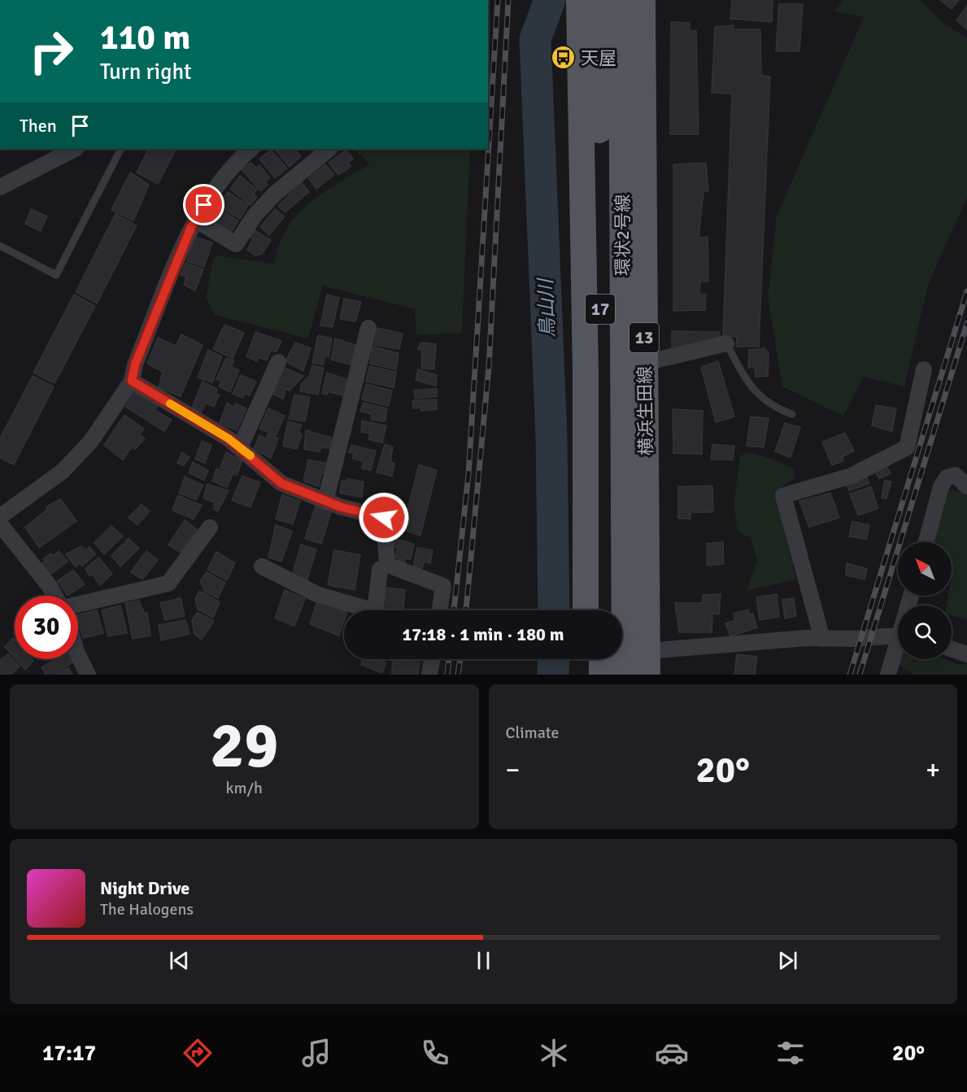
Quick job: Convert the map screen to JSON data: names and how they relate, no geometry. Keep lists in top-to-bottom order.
{
  "streets": {
    "main road": [
      "環状2号線",
      "17",
      "13",
      "横浜生田線"
    ]
  },
  "water": ["鳥山川"],
  "places": {
    "bus stop": ["天屋"]
  },
  "north": "top left",
  "page": {
    "turn": ["110 m", "Turn right"],
    "then": "Then",
    "limit": "30",
    "trip": "17:18 · 1 min · 180 m",
    "tile": [
      ["29", "km/h"],
      "Climate"
    ],
    "heat": ["−", "20°", "+"],
    "song": ["Night Drive", "The Halogens"],
    "tabs": ["17:17", "20°"]
  }
}
